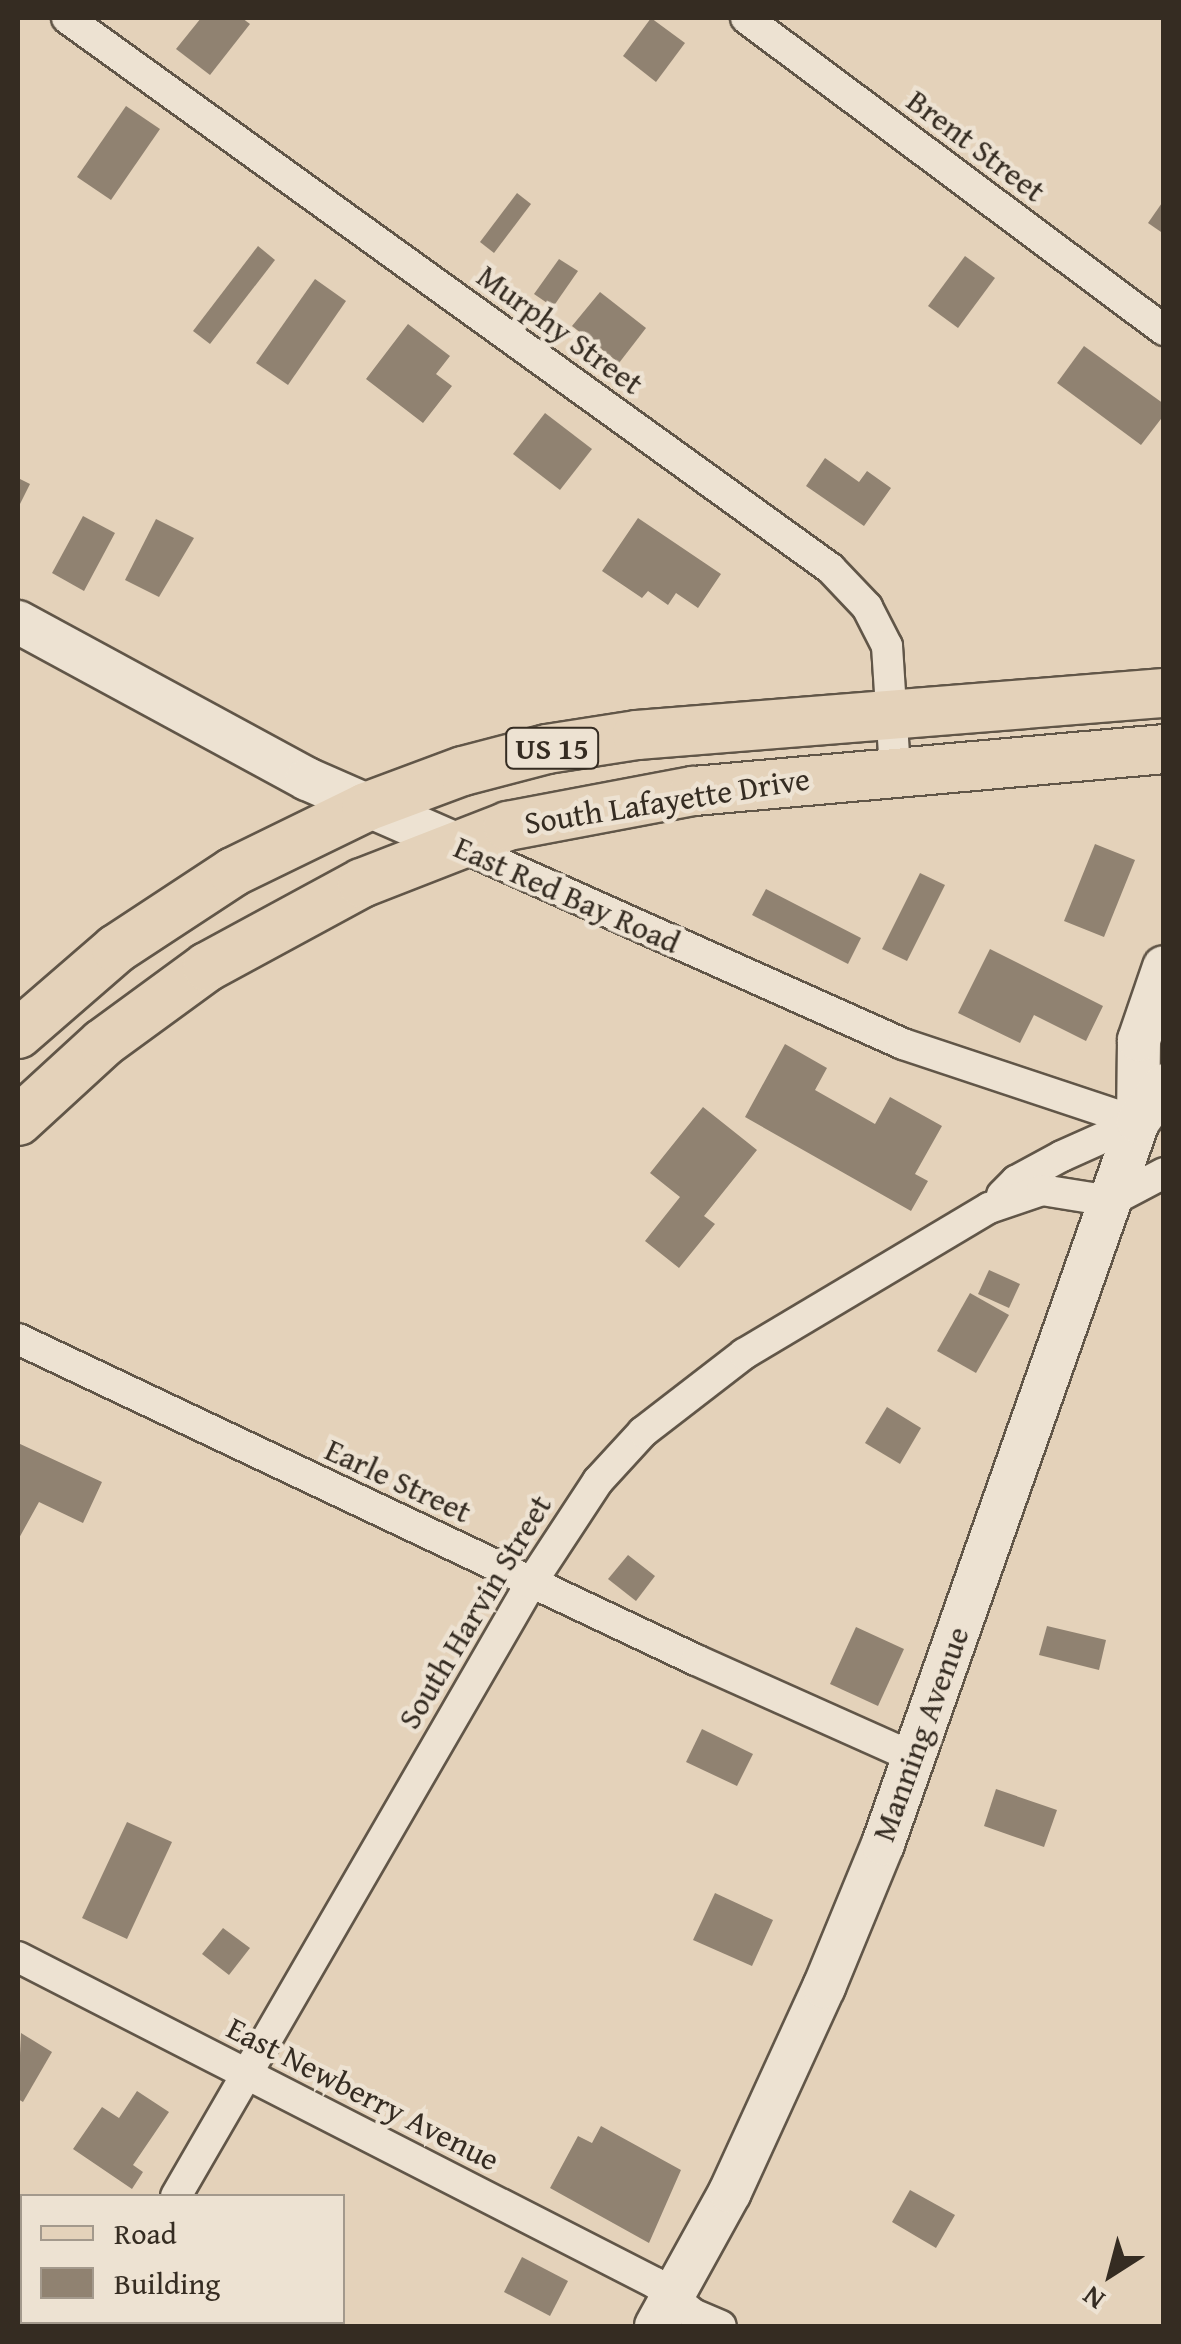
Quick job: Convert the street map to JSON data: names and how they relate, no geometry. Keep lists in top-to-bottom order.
{
  "streets": {
    "main road": [
      "US 15",
      "South Lafayette Drive",
      "East Red Bay Road",
      "Manning Avenue"
    ],
    "street": [
      "Brent Street",
      "Murphy Street",
      "Earle Street",
      "South Harvin Street",
      "East Newberry Avenue"
    ]
  },
  "crossings": [
    ["Murphy Street", "South Lafayette Drive"],
    ["South Lafayette Drive", "East Red Bay Road"],
    ["East Red Bay Road", "South Harvin Street"],
    ["East Red Bay Road", "Manning Avenue"],
    ["Earle Street", "South Harvin Street"],
    ["Earle Street", "Manning Avenue"],
    ["South Harvin Street", "Manning Avenue"],
    ["South Harvin Street", "East Newberry Avenue"],
    ["Manning Avenue", "East Newberry Avenue"]
  ],
  "legend": ["Road", "Building"],
  "north": "bottom left"
}
